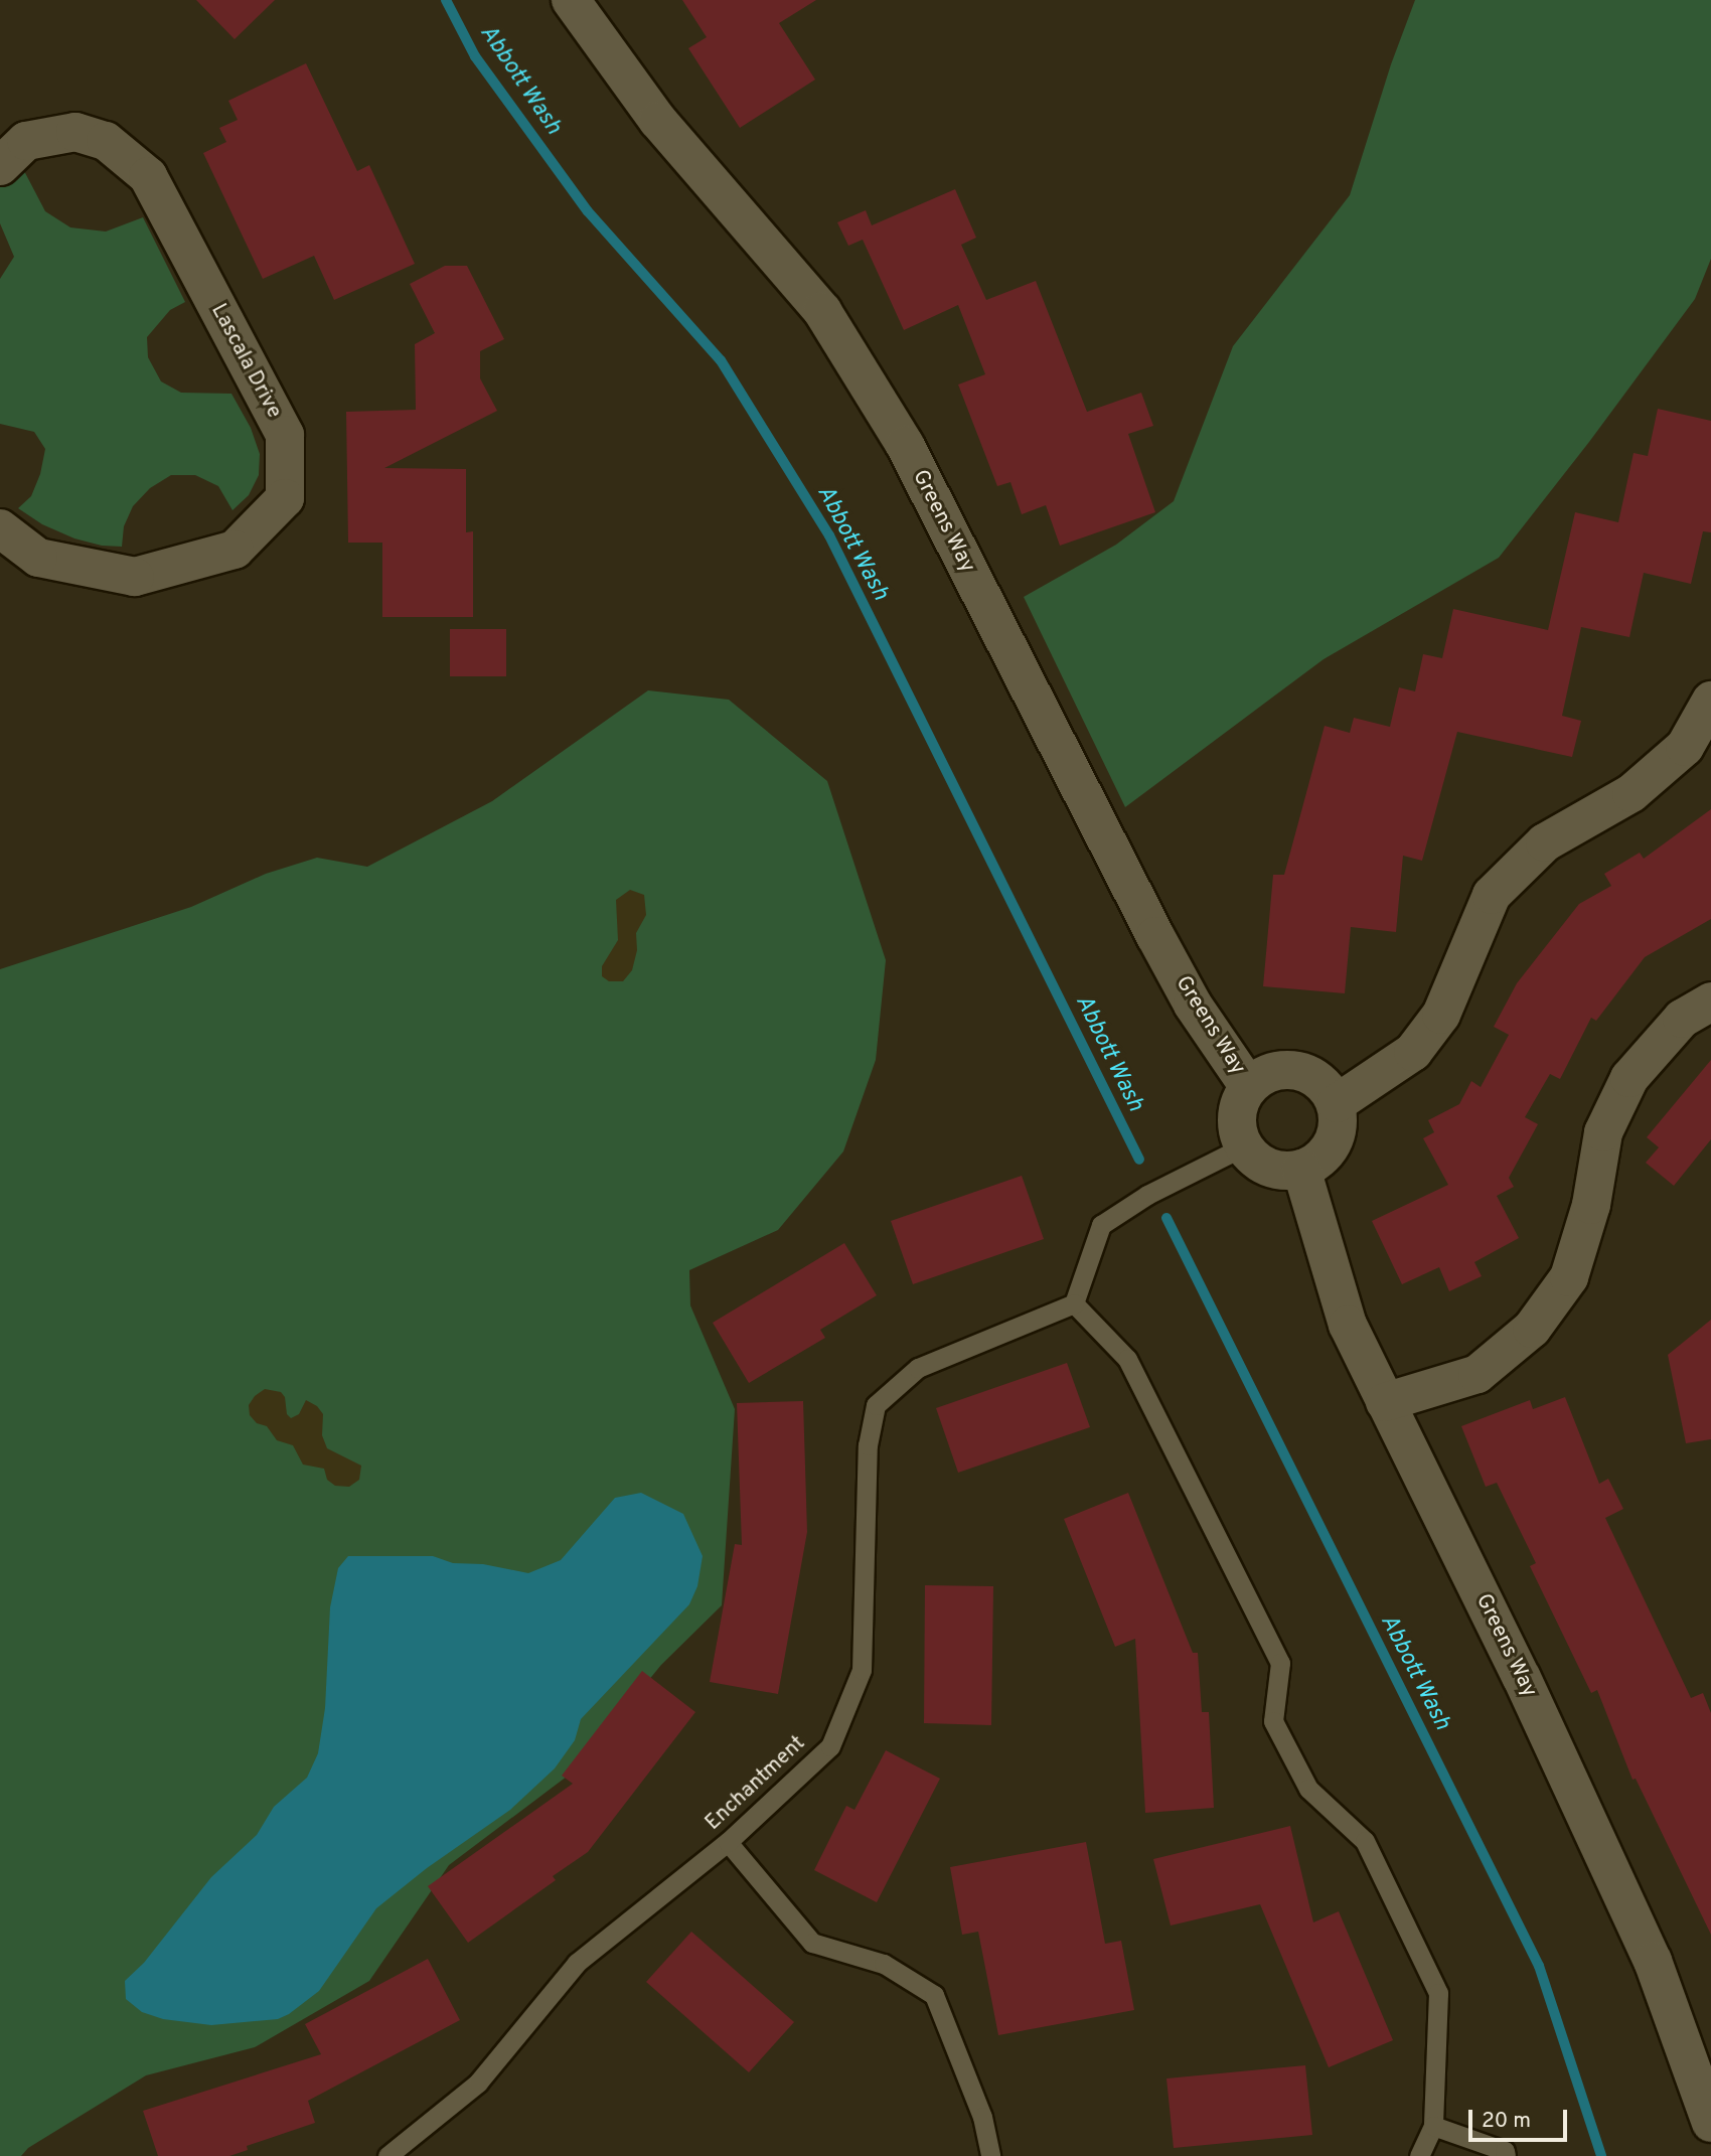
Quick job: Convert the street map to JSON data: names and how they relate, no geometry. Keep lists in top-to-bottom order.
{
  "streets": {
    "street": ["Lascala Drive", "Greens Way"],
    "lane": ["Enchantment"]
  },
  "water": ["Abbott Wash"],
  "scale_bar": "20 m"
}
